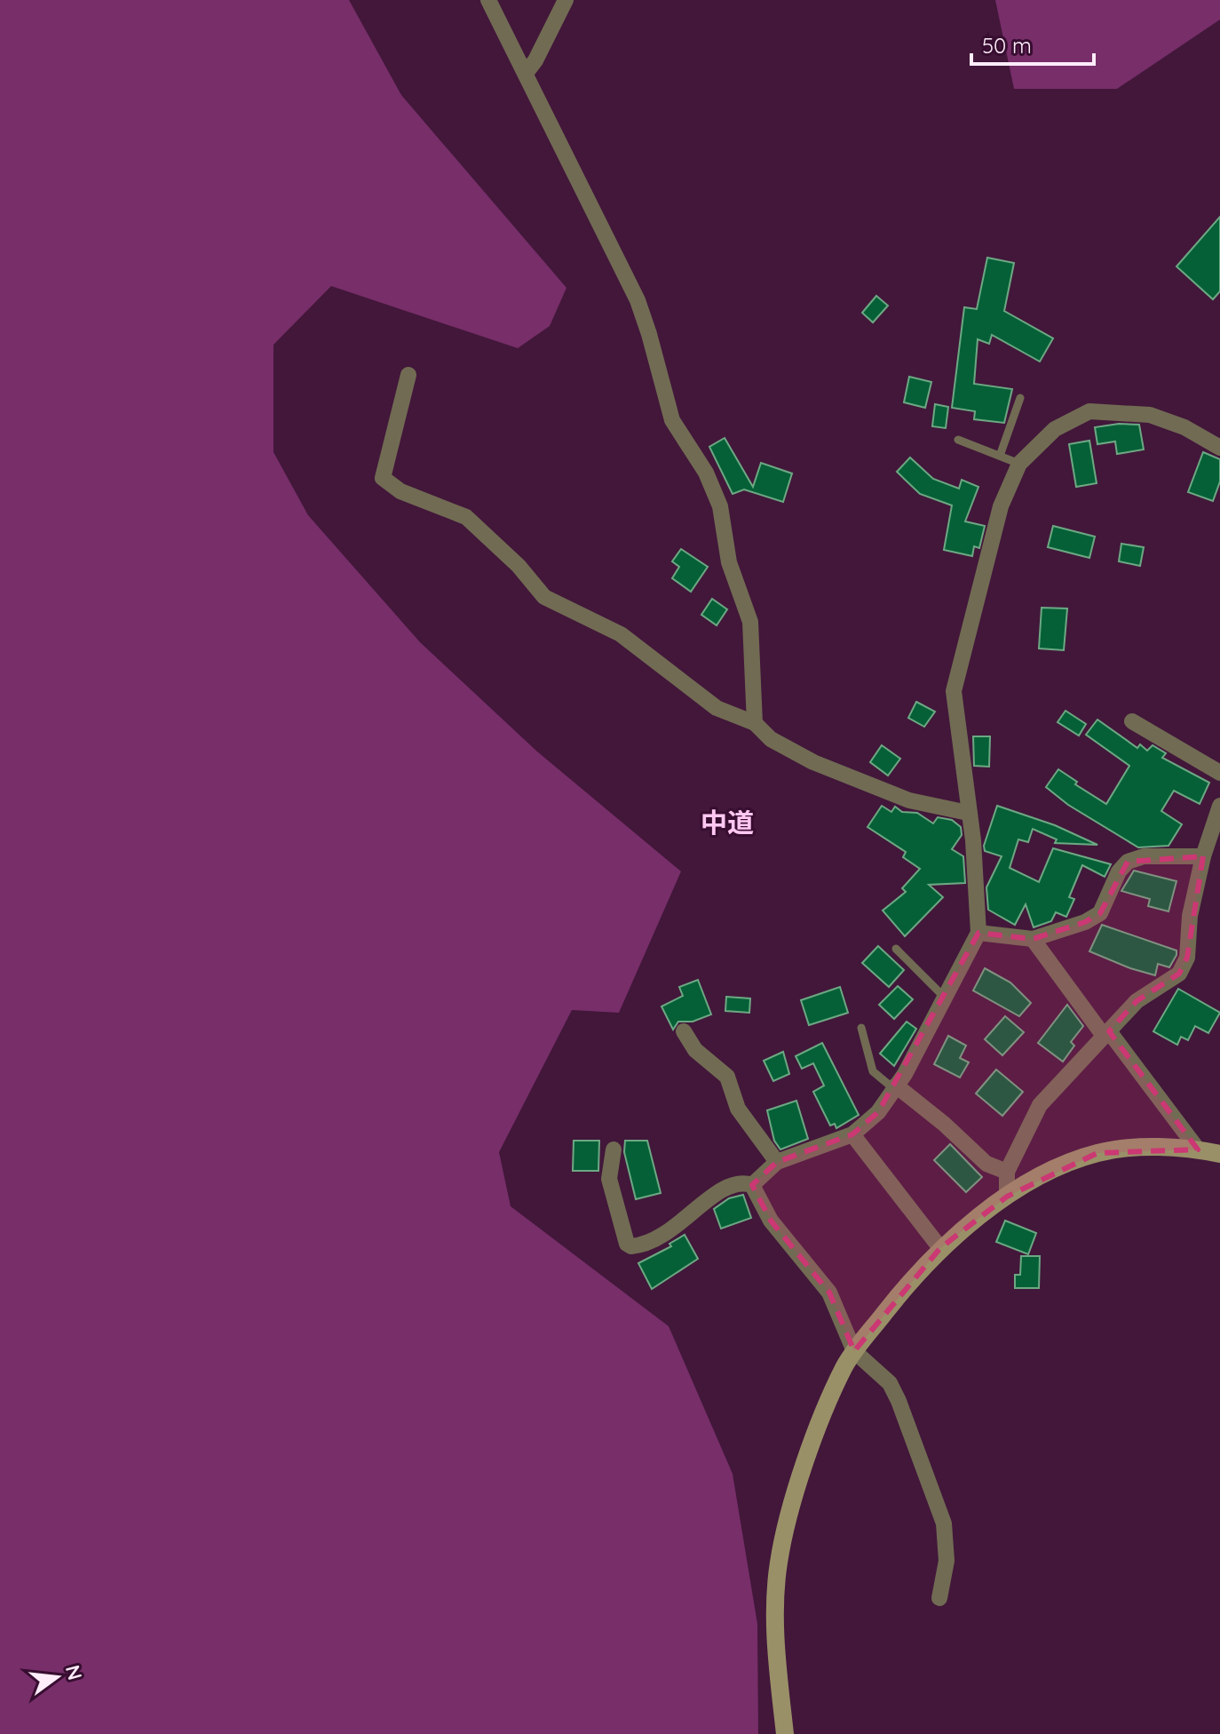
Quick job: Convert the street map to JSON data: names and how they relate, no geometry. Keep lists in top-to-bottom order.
{
  "districts": ["中道"],
  "scale_bar": "50 m",
  "north": "right"
}
